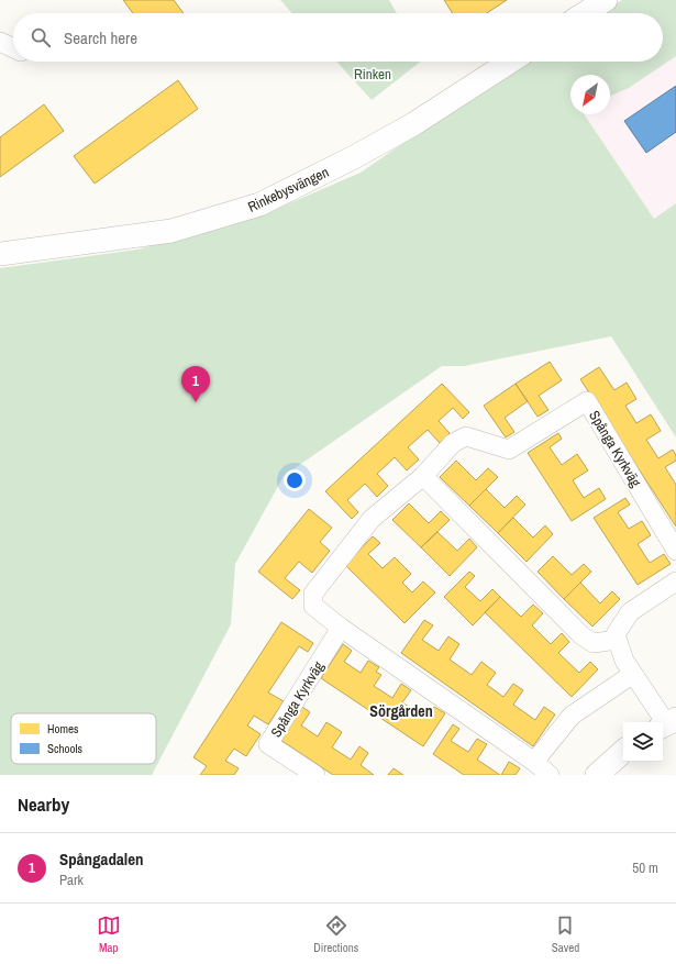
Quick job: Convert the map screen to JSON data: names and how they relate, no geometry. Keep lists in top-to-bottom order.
{
  "streets": {
    "street": ["Rinkebysvängen", "Spånga Kyrkväg"]
  },
  "districts": ["Sörgården"],
  "parks": ["Rinken"],
  "legend": ["Homes", "Schools"],
  "north": "bottom left",
  "page": {
    "search": "Search here",
    "pins": "1",
    "heading": "Nearby",
    "list": [
      {
        "mark": "1",
        "name": "Spångadalen",
        "note": "Park",
        "value": "50 m"
      }
    ],
    "nav": ["Map", "Directions", "Saved"]
  }
}
